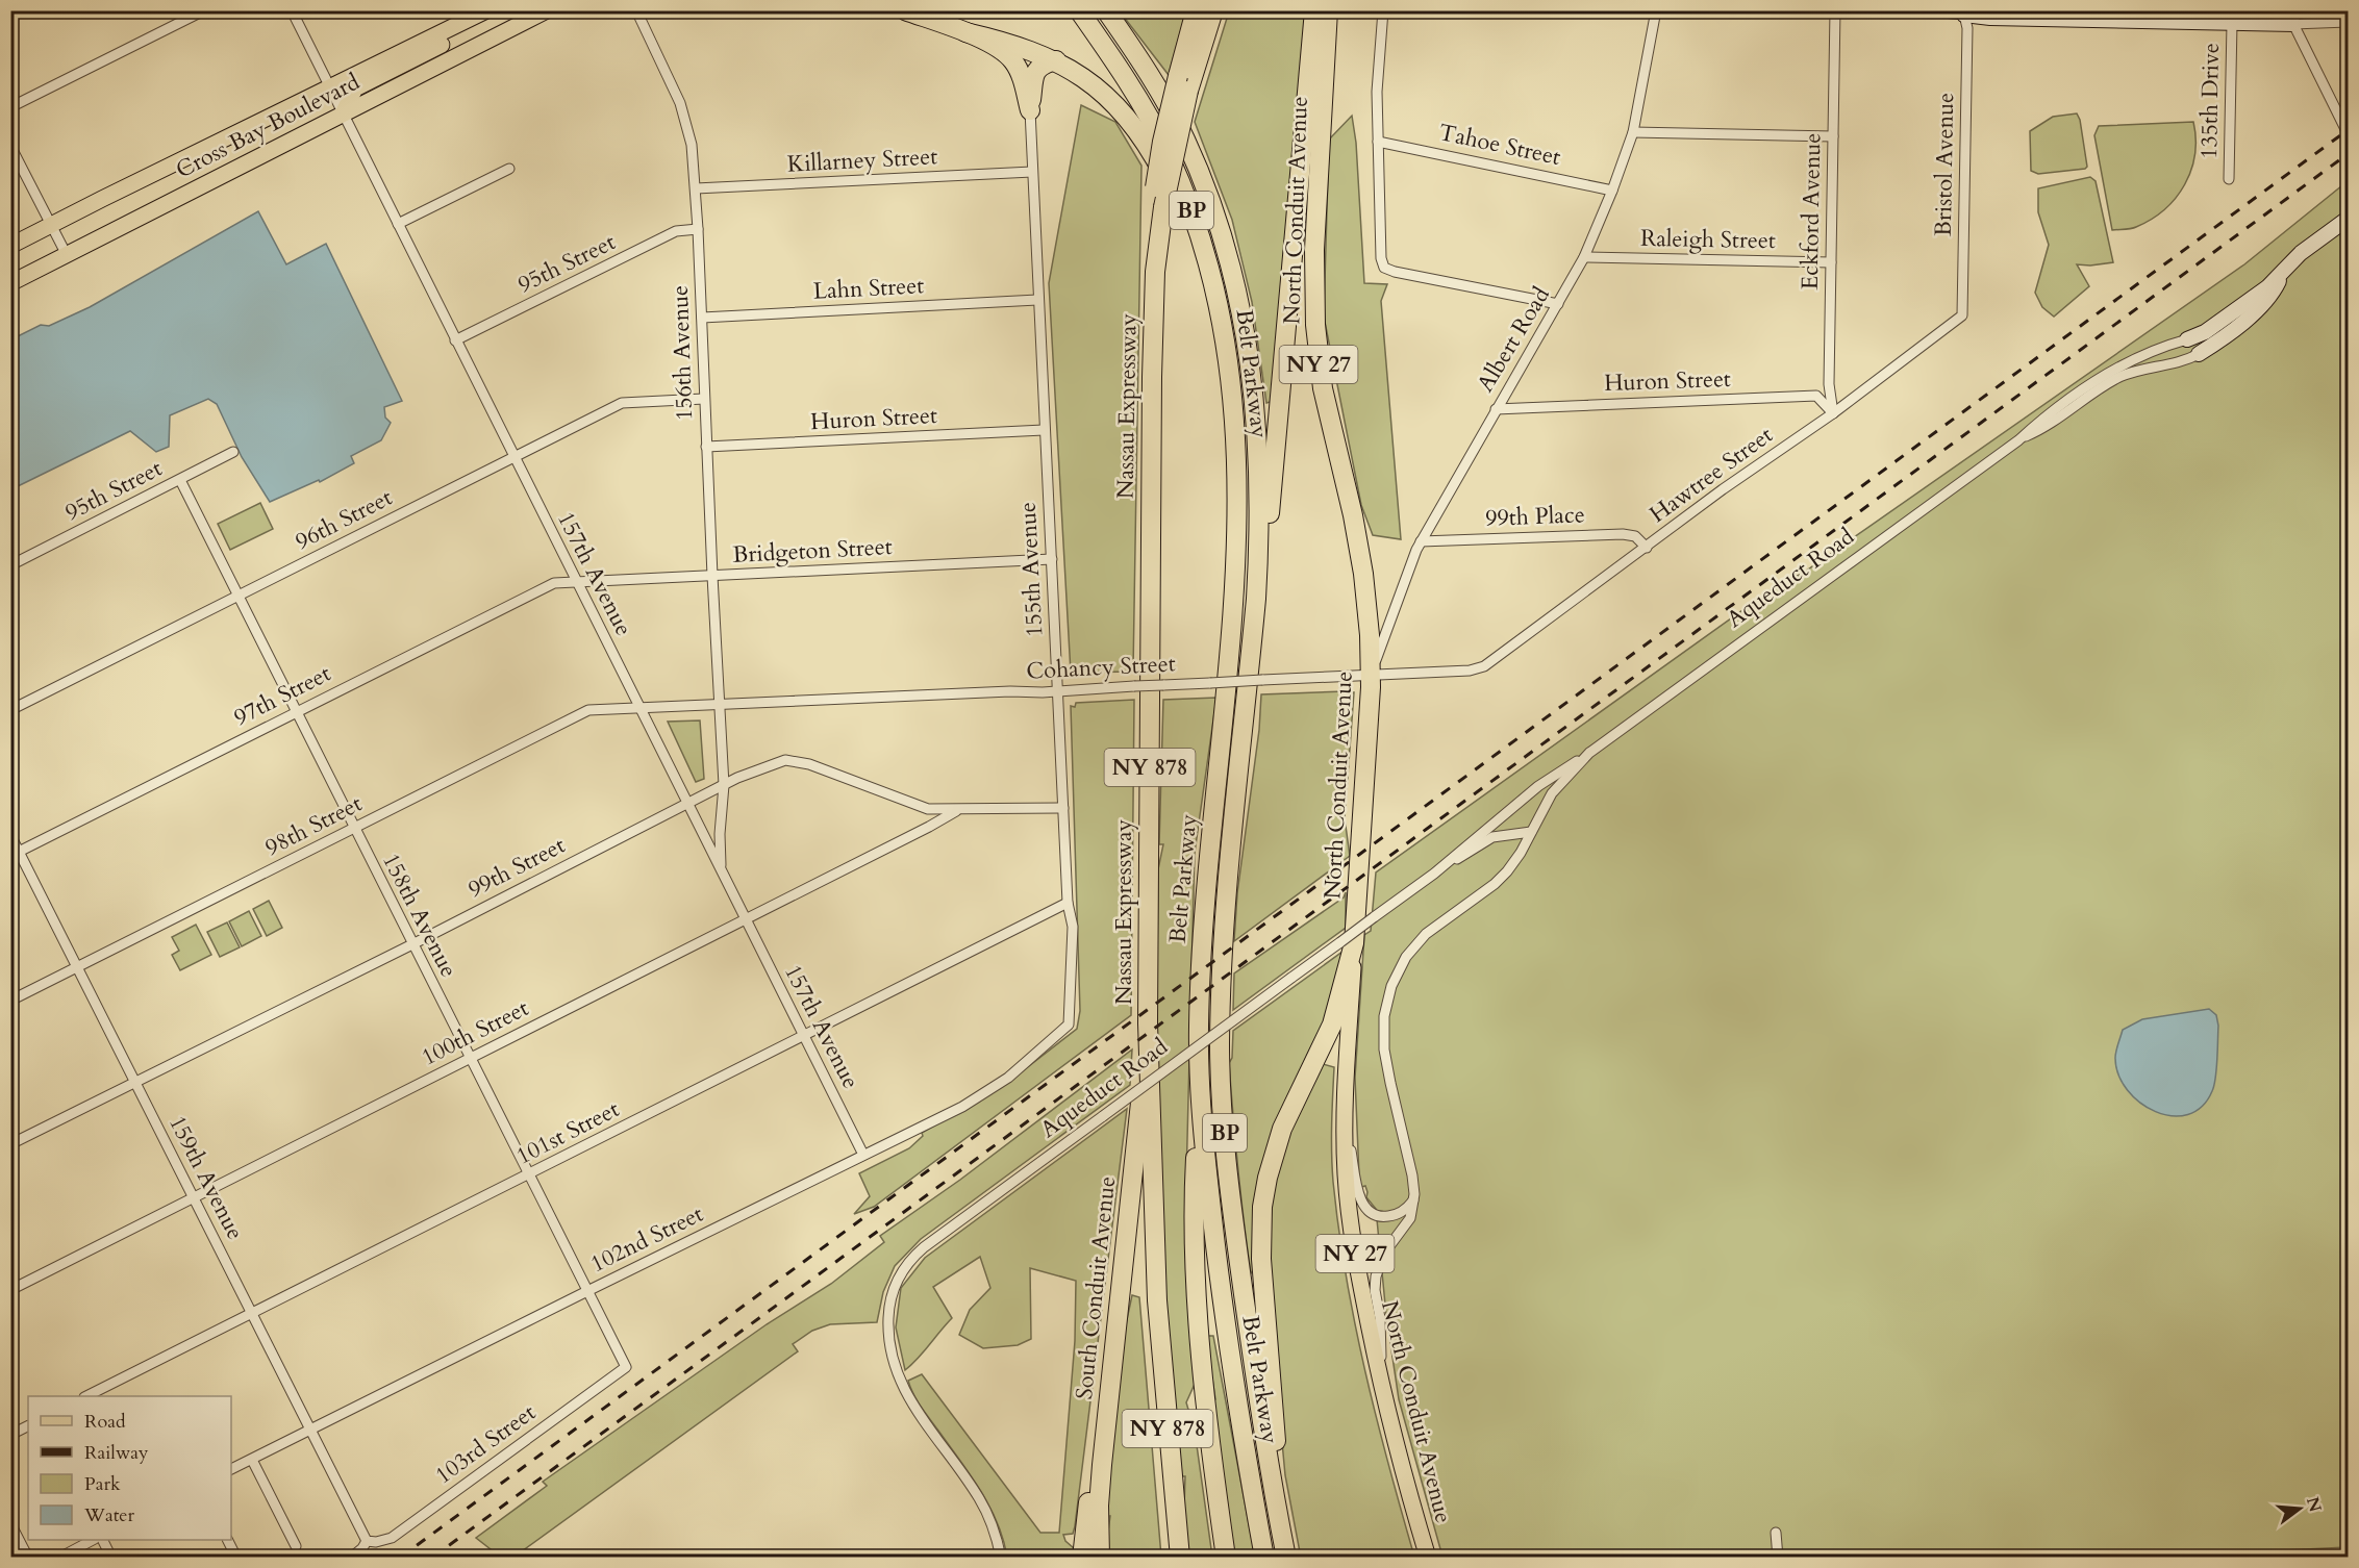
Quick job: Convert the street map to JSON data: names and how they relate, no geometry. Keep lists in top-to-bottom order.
{
  "streets": {
    "highway": [
      "BP",
      "North Conduit Avenue",
      "NY 27",
      "Belt Parkway",
      "Nassau Expressway",
      "NY 878",
      "South Conduit Avenue"
    ],
    "main road": ["Cross Bay Boulevard"],
    "street": [
      "135th Drive",
      "Tahoe Street",
      "Killarney Street",
      "Bristol Avenue",
      "Eckford Avenue",
      "Raleigh Street",
      "95th Street",
      "Lahn Street",
      "Albert Road",
      "156th Avenue",
      "Huron Street",
      "Hawtree Street",
      "99th Place",
      "96th Street",
      "Bridgeton Street",
      "155th Avenue",
      "157th Avenue",
      "Aqueduct Road",
      "Cohancy Street",
      "97th Street",
      "98th Street",
      "99th Street",
      "158th Avenue",
      "100th Street",
      "101st Street",
      "159th Avenue",
      "102nd Street",
      "103rd Street"
    ]
  },
  "crossings": [
    ["Cross Bay Boulevard", "157th Avenue"],
    ["Tahoe Street", "Albert Road"],
    ["Killarney Street", "156th Avenue"],
    ["Killarney Street", "155th Avenue"],
    ["Bristol Avenue", "Hawtree Street"],
    ["North Conduit Avenue", "Albert Road"],
    ["North Conduit Avenue", "Aqueduct Road"],
    ["North Conduit Avenue", "Cohancy Street"],
    ["Eckford Avenue", "Raleigh Street"],
    ["Eckford Avenue", "Huron Street"],
    ["Eckford Avenue", "Hawtree Street"],
    ["Raleigh Street", "Albert Road"],
    ["95th Street", "156th Avenue"],
    ["95th Street", "157th Avenue"],
    ["95th Street", "158th Avenue"],
    ["Lahn Street", "156th Avenue"],
    ["Lahn Street", "155th Avenue"],
    ["Albert Road", "Huron Street"],
    ["Albert Road", "99th Place"],
    ["Albert Road", "Cohancy Street"],
    ["156th Avenue", "Huron Street"],
    ["156th Avenue", "96th Street"],
    ["156th Avenue", "Bridgeton Street"],
    ["156th Avenue", "Cohancy Street"],
    ["Huron Street", "Hawtree Street"],
    ["Huron Street", "155th Avenue"],
    ["Nassau Expressway", "South Conduit Avenue"],
    ["Hawtree Street", "99th Place"],
    ["Hawtree Street", "Cohancy Street"],
    ["96th Street", "157th Avenue"],
    ["96th Street", "158th Avenue"],
    ["Bridgeton Street", "155th Avenue"],
    ["Bridgeton Street", "157th Avenue"],
    ["Bridgeton Street", "97th Street"],
    ["155th Avenue", "Cohancy Street"],
    ["155th Avenue", "99th Street"],
    ["155th Avenue", "101st Street"],
    ["155th Avenue", "102nd Street"],
    ["157th Avenue", "Cohancy Street"],
    ["157th Avenue", "97th Street"],
    ["157th Avenue", "98th Street"],
    ["157th Avenue", "99th Street"],
    ["157th Avenue", "100th Street"],
    ["157th Avenue", "101st Street"],
    ["157th Avenue", "102nd Street"],
    ["Cohancy Street", "98th Street"],
    ["97th Street", "158th Avenue"],
    ["97th Street", "159th Avenue"],
    ["98th Street", "158th Avenue"],
    ["98th Street", "159th Avenue"],
    ["99th Street", "158th Avenue"],
    ["99th Street", "100th Street"],
    ["99th Street", "159th Avenue"],
    ["158th Avenue", "100th Street"],
    ["158th Avenue", "101st Street"],
    ["158th Avenue", "102nd Street"],
    ["158th Avenue", "103rd Street"],
    ["100th Street", "159th Avenue"],
    ["101st Street", "159th Avenue"],
    ["159th Avenue", "102nd Street"],
    ["159th Avenue", "103rd Street"]
  ],
  "legend": [
    "Road",
    "Railway",
    "Park",
    "Water"
  ],
  "north": "right"
}
